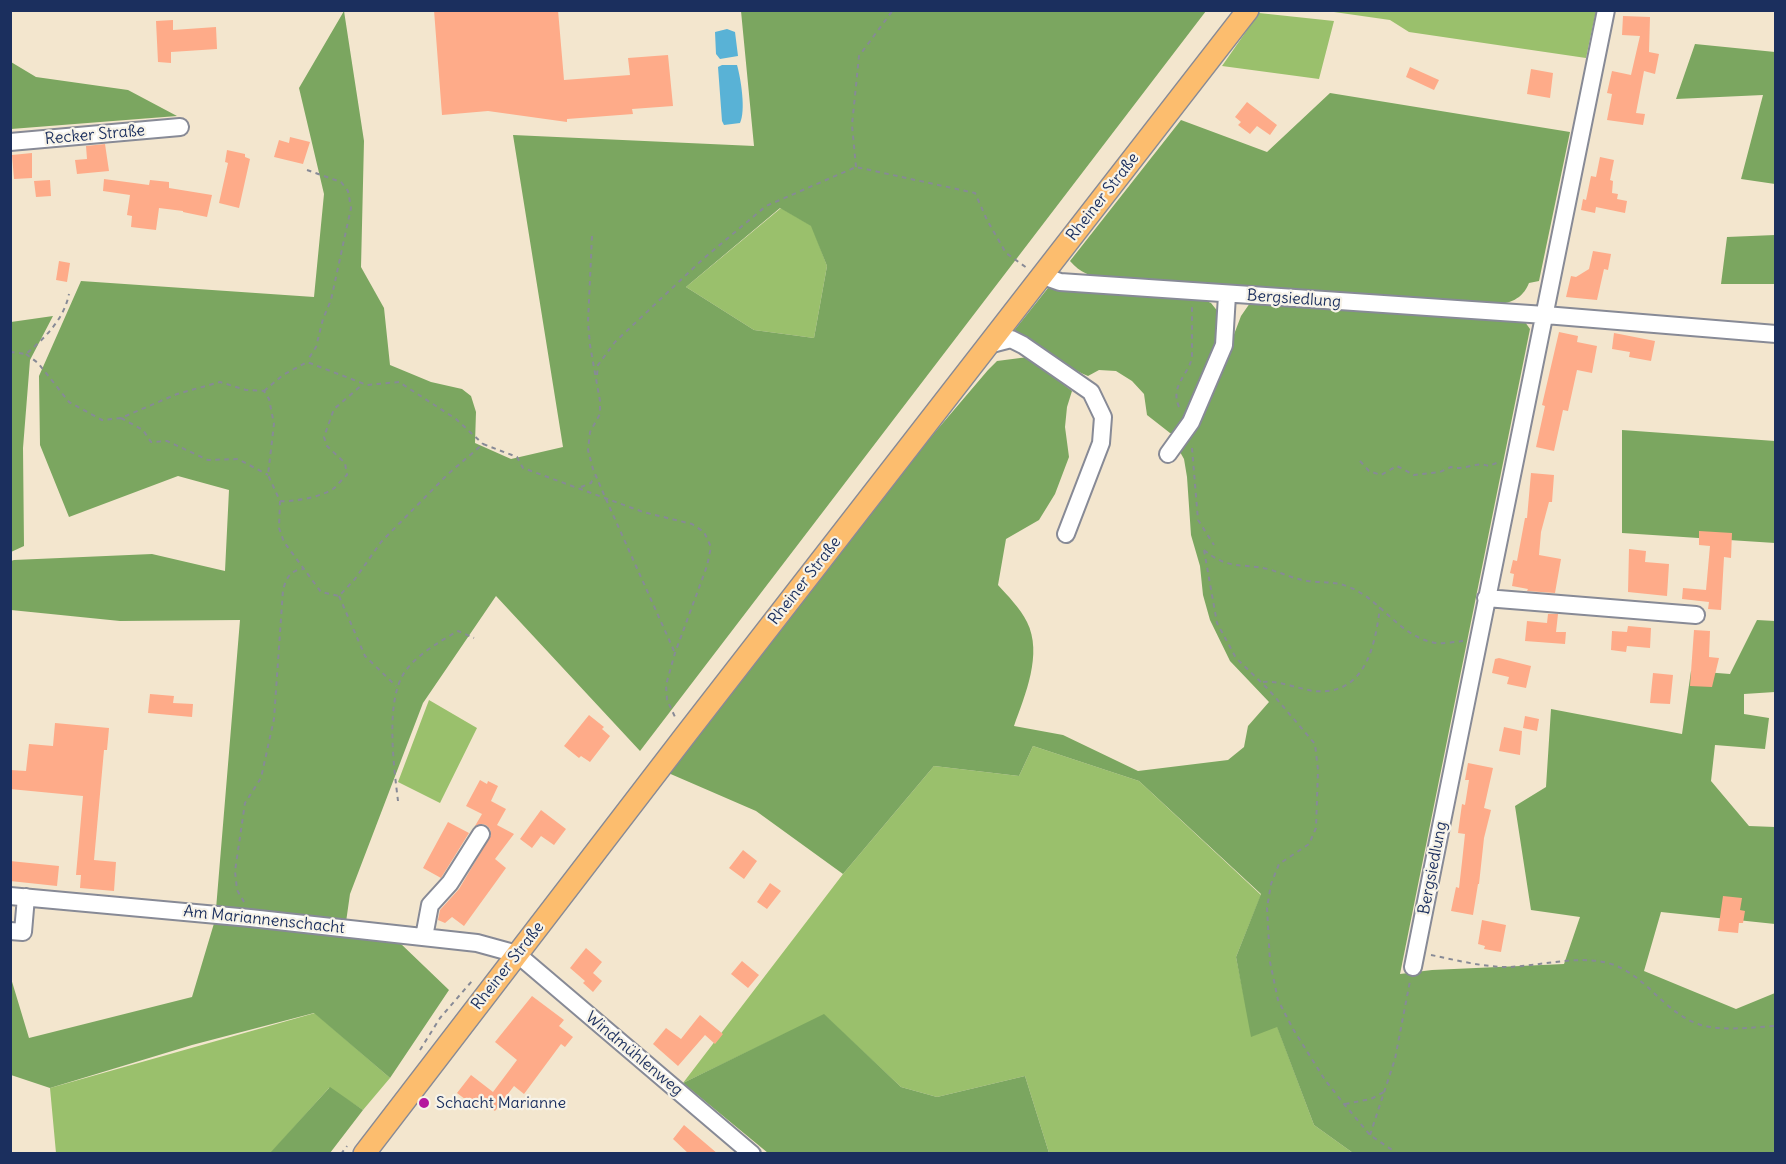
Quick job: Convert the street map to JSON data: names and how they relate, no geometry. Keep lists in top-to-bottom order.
{
  "streets": {
    "main road": ["Rheiner Straße"],
    "street": [
      "Recker Straße",
      "Bergsiedlung",
      "Am Mariannenschacht",
      "Windmühlenweg"
    ]
  },
  "crossings": [
    ["Rheiner Straße", "Bergsiedlung"],
    ["Rheiner Straße", "Am Mariannenschacht"],
    ["Rheiner Straße", "Windmühlenweg"],
    ["Am Mariannenschacht", "Windmühlenweg"]
  ],
  "places": ["Schacht Marianne"]
}
